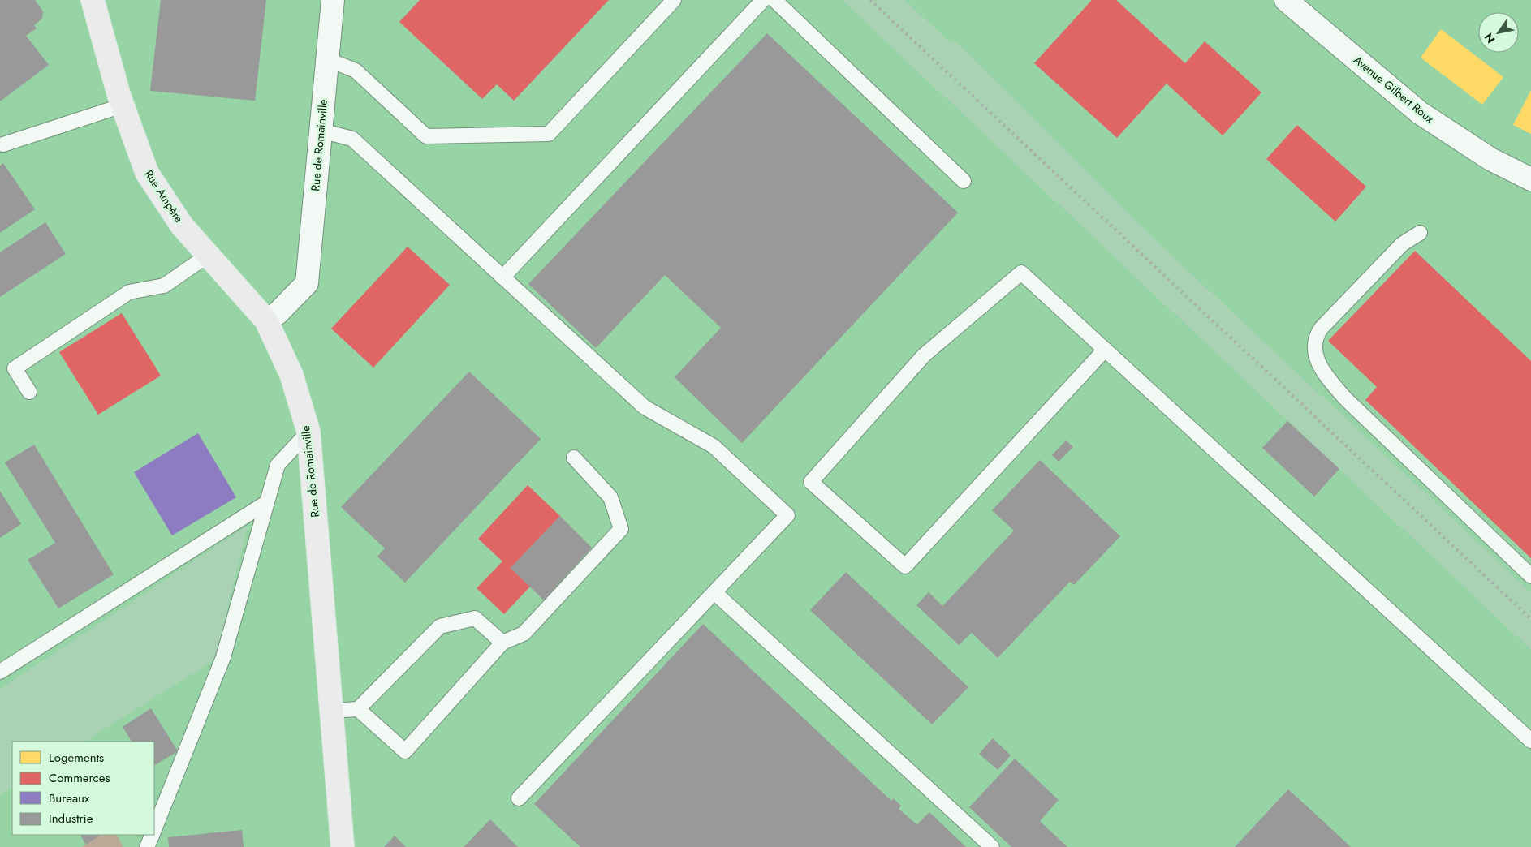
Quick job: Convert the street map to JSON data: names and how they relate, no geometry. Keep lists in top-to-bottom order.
{
  "streets": {
    "main road": ["Rue de Romainville", "Rue Ampère"],
    "street": ["Avenue Gilbert Roux"]
  },
  "crossings": [
    ["Rue de Romainville", "Rue Ampère"]
  ],
  "legend": [
    "Logements",
    "Commerces",
    "Bureaux",
    "Industrie"
  ],
  "north": "bottom left"
}
